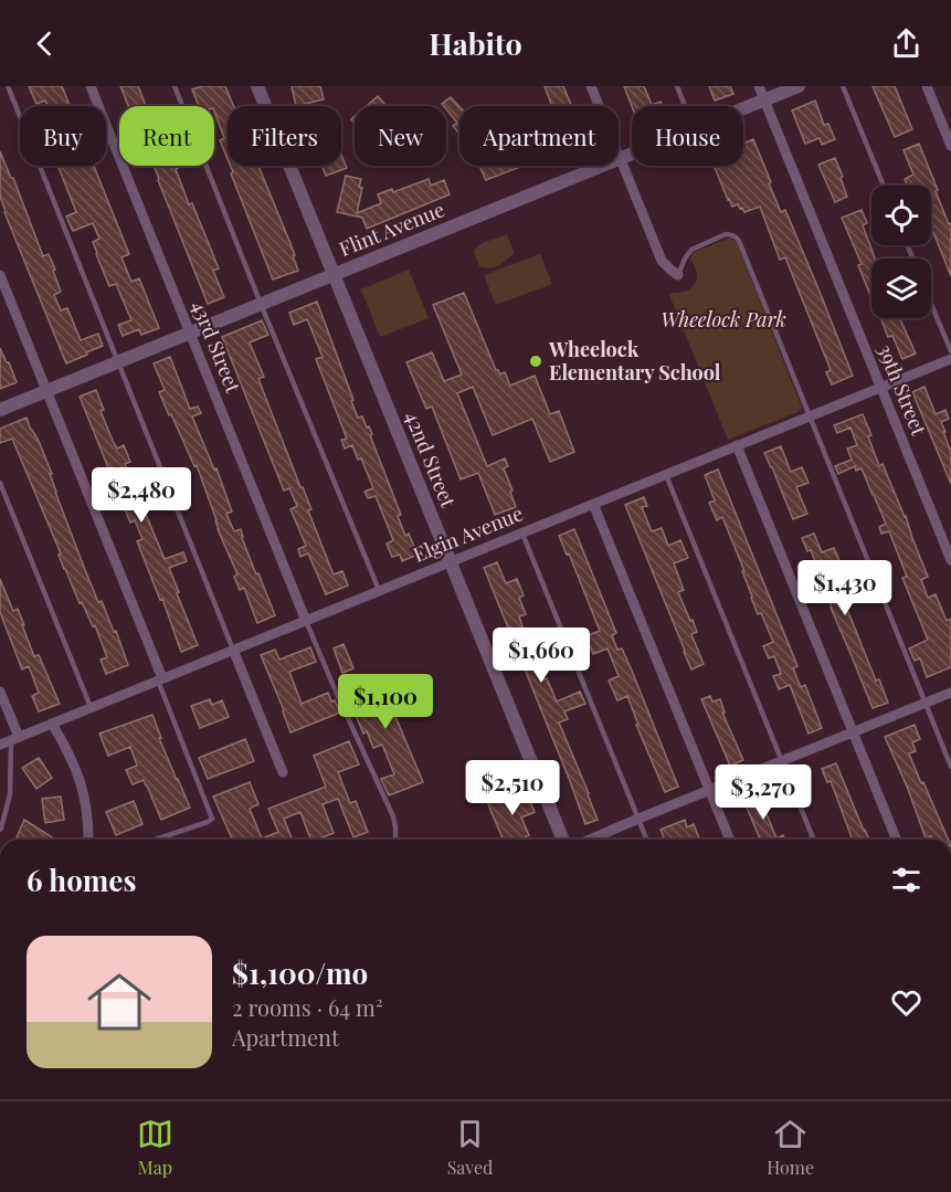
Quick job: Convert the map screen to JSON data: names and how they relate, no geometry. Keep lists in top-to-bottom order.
{
  "streets": {
    "street": [
      "Flint Avenue",
      "43rd Street",
      "39th Street",
      "42nd Street",
      "Elgin Avenue"
    ]
  },
  "crossings": [
    ["Flint Avenue", "43rd Street"],
    ["Flint Avenue", "39th Street"],
    ["Flint Avenue", "42nd Street"],
    ["43rd Street", "Elgin Avenue"],
    ["39th Street", "Elgin Avenue"],
    ["42nd Street", "Elgin Avenue"]
  ],
  "parks": ["Wheelock Park"],
  "places": ["Wheelock Elementary School"],
  "page": {
    "header": "Habito",
    "chip": [
      "Buy",
      "Rent",
      "Filters",
      "New",
      "Apartment",
      "House"
    ],
    "price": [
      "$2,480",
      "$1,430",
      "$1,660",
      "$1,100",
      "$2,510",
      "$3,270"
    ],
    "heading": "6 homes",
    "list": [
      {
        "name": "$1,100/mo",
        "note": "2 rooms · 64 m² · Apartment"
      }
    ],
    "tabs": ["Map", "Saved", "Home"]
  }
}
